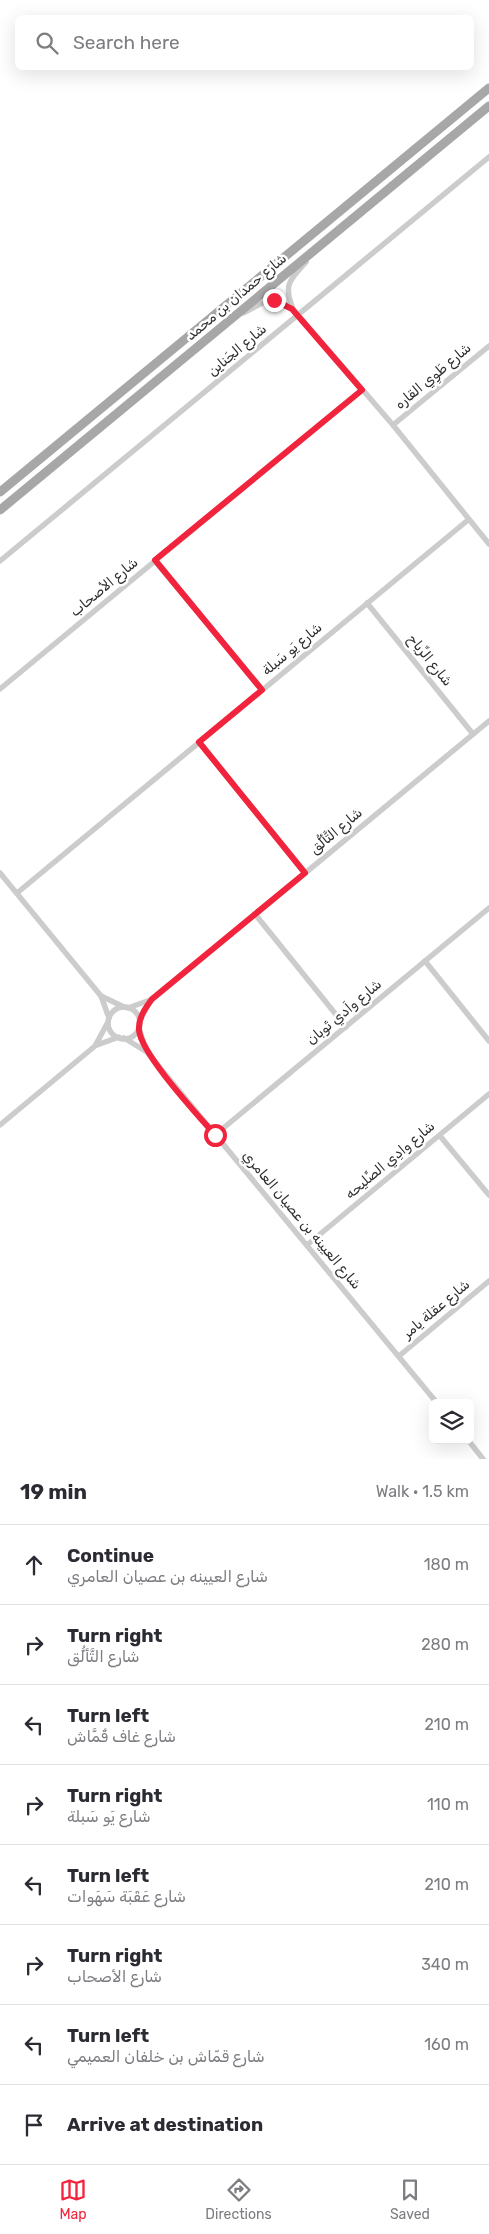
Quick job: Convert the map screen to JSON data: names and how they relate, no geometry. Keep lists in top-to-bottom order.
{
  "streets": {
    "main road": ["شارع حمدان بن محمد"],
    "street": [
      "شارع الجَنايِن",
      "شارع طَوِي القاره",
      "شارع الأصحاب",
      "شارع يَو سَبلة",
      "شارع الرِّياح",
      "شارع التَّألُّق",
      "شارع واَدي ثَوبان",
      "شارع وادِي الصِّليحه",
      "شارع العيينه بن عصيان العامري",
      "شارع عقلة يامر"
    ]
  },
  "crossings": [
    ["شارع يَو سَبلة", "شارع الرِّياح"],
    ["شارع الرِّياح", "شارع التَّألُّق"],
    ["شارع التَّألُّق", "شارع العيينه بن عصيان العامري"],
    ["شارع واَدي ثَوبان", "شارع العيينه بن عصيان العامري"],
    ["شارع وادِي الصِّليحه", "شارع العيينه بن عصيان العامري"],
    ["شارع العيينه بن عصيان العامري", "شارع عقلة يامر"]
  ],
  "page": {
    "search": "Search here",
    "heading": ["19 min", "Walk · 1.5 km"],
    "list": [
      ["Continue", "شارع العيينه بن عصيان العامري", "180 m"],
      ["Turn right", "شارع التَّألُّق", "280 m"],
      ["Turn left", "شارع غاف قُمَّاش", "210 m"],
      ["Turn right", "شارع يَو سَبلة", "110 m"],
      ["Turn left", "شارع عَقَبَة سَهَوات", "210 m"],
      ["Turn right", "شارع الأصحاب", "340 m"],
      ["Turn left", "شارع قمّاش بن خلفان العميمي", "160 m"],
      "Arrive at destination"
    ],
    "nav": ["Map", "Directions", "Saved"]
  }
}
